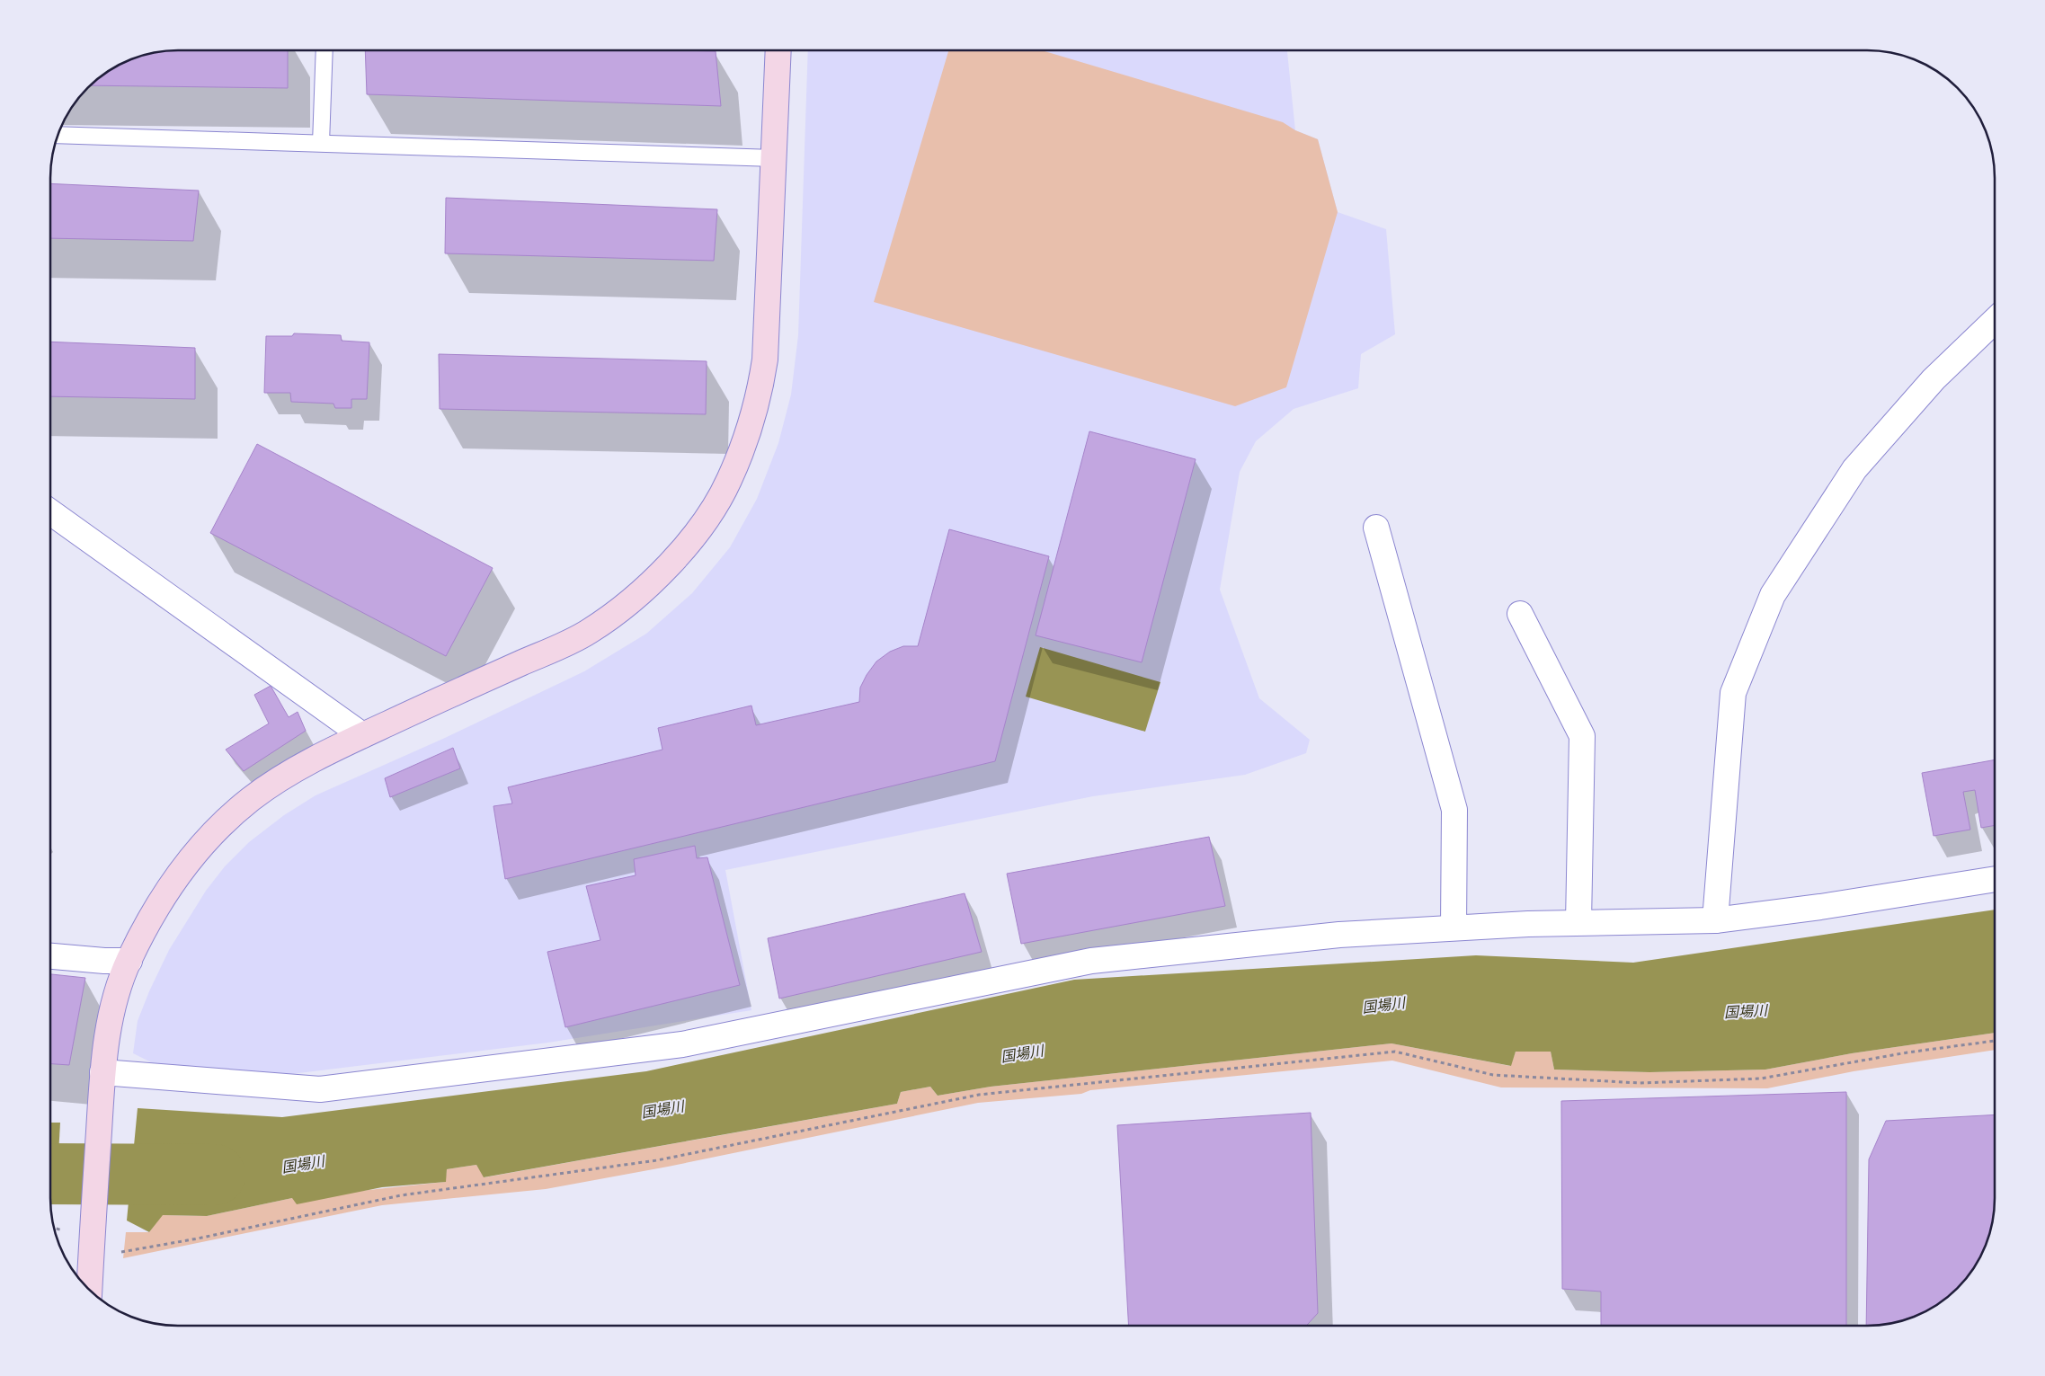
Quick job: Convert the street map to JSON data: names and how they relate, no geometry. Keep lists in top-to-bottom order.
{
  "water": ["国場川"]
}
